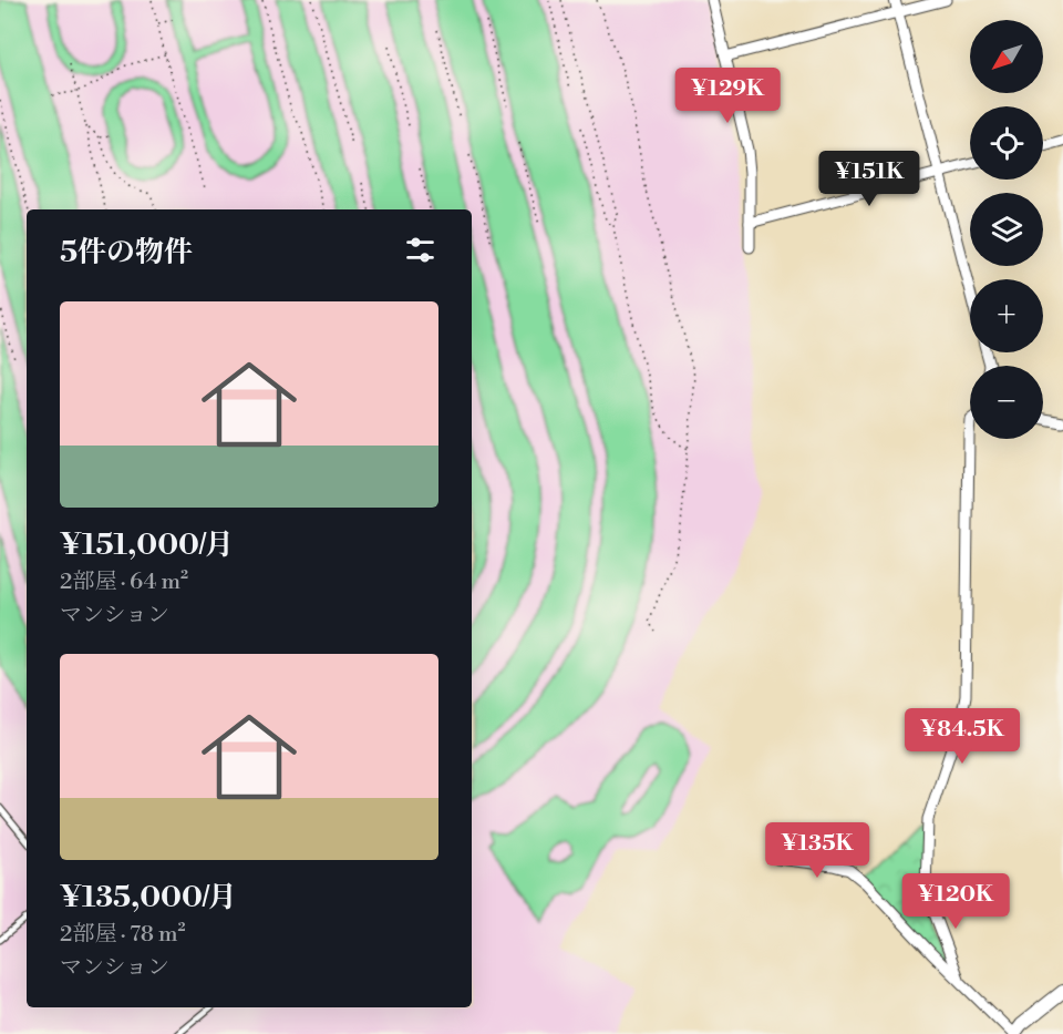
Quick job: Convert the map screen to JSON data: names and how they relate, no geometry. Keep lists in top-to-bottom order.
{
  "north": "bottom left",
  "page": {
    "map_buttons": ["+", "−"],
    "price": [
      "¥129K",
      "¥151K",
      "¥84.5K",
      "¥135K",
      "¥120K"
    ],
    "heading": "5件の物件",
    "list": [
      {
        "name": "¥151,000/月",
        "note": "2部屋 · 64 m² · マンション"
      },
      {
        "name": "¥135,000/月",
        "note": "2部屋 · 78 m² · マンション"
      }
    ]
  }
}
